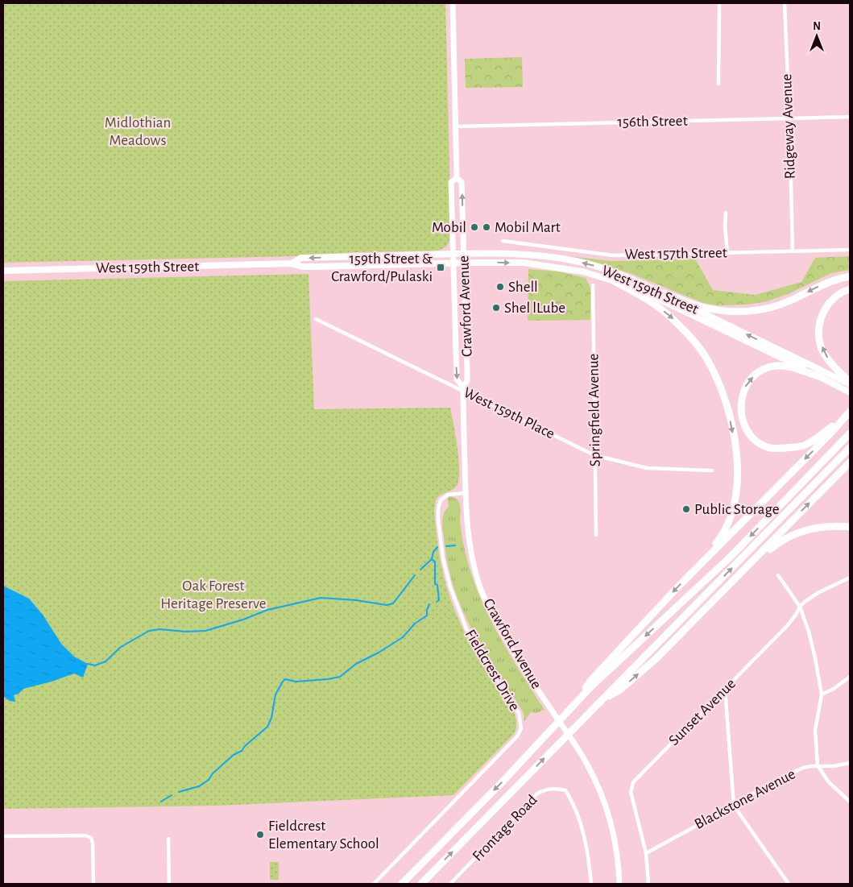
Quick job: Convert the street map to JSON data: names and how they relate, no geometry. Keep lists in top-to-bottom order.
{
  "streets": {
    "main road": ["West 159th Street", "Crawford Avenue"],
    "street": [
      "156th Street",
      "Ridgeway Avenue",
      "West 157th Street",
      "Springfield Avenue",
      "West 159th Place",
      "Fieldcrest Drive",
      "Sunset Avenue",
      "Blackstone Avenue",
      "Frontage Road"
    ]
  },
  "crossings": [
    ["156th Street", "Ridgeway Avenue"],
    ["156th Street", "Crawford Avenue"],
    ["Ridgeway Avenue", "West 157th Street"],
    ["West 159th Street", "Crawford Avenue"],
    ["Crawford Avenue", "West 159th Place"],
    ["Crawford Avenue", "Fieldcrest Drive"],
    ["Springfield Avenue", "West 159th Place"],
    ["Sunset Avenue", "Blackstone Avenue"]
  ],
  "parks": ["Midlothian Meadows", "Oak Forest Heritage Preserve"],
  "places": {
    "other": [
      "Mobil",
      "Mobil Mart",
      "Shell",
      "Shel lLube",
      "Public Storage",
      "Fieldcrest Elementary School"
    ],
    "transit": ["159th Street & Crawford/Pulaski"]
  },
  "north": "top"
}
